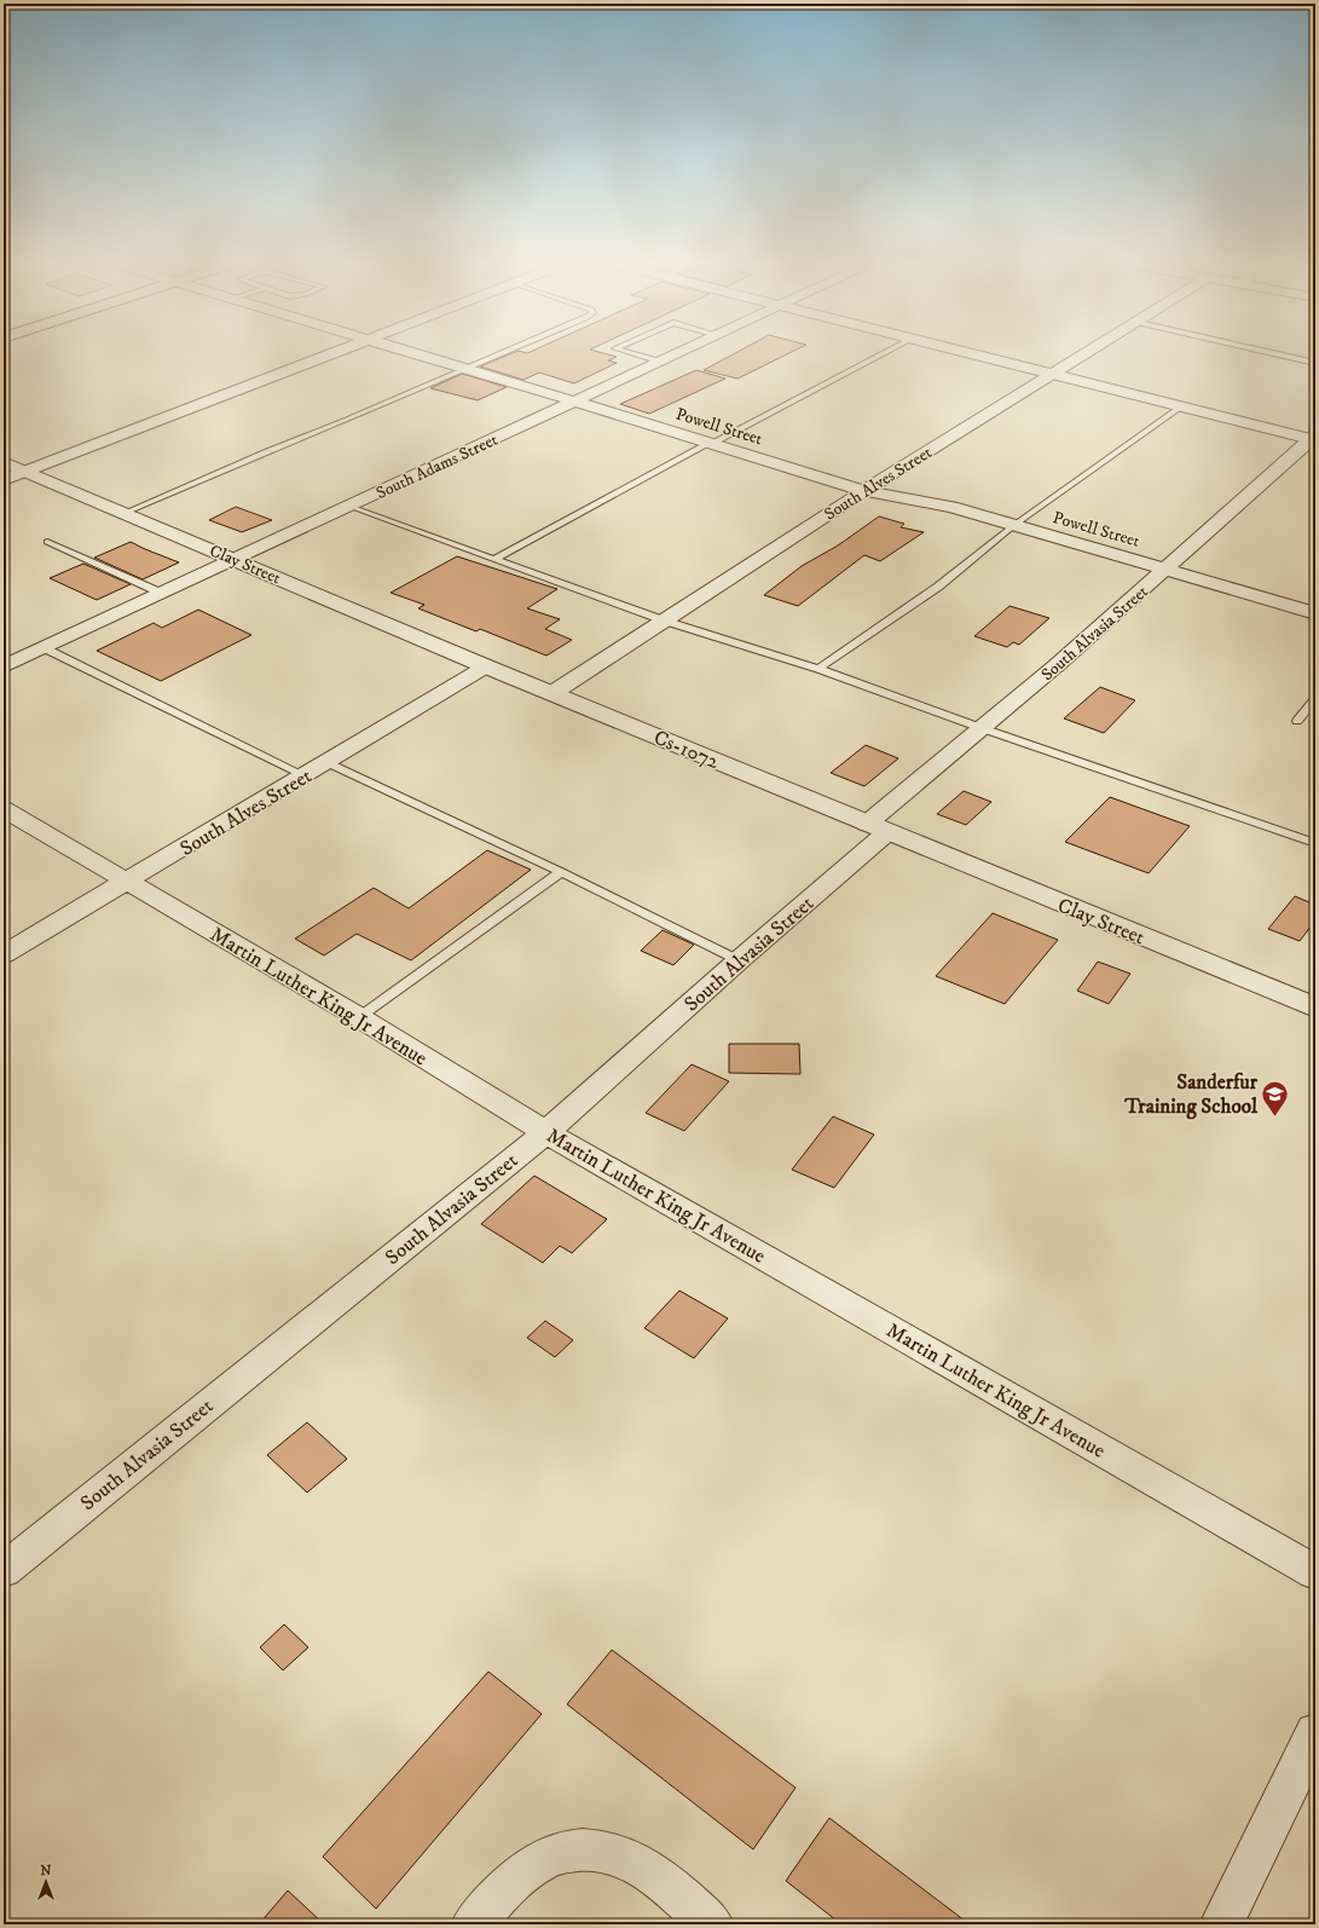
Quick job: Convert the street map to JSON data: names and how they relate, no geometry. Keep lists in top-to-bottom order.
{
  "streets": {
    "street": [
      "Powell Street",
      "South Adams Street",
      "South Alves Street",
      "Clay Street",
      "South Alvasia Street",
      "Cs-1072",
      "Martin Luther King Jr Avenue"
    ]
  },
  "crossings": [
    ["Powell Street", "South Adams Street"],
    ["Powell Street", "South Alves Street"],
    ["Powell Street", "South Alvasia Street"],
    ["South Adams Street", "Clay Street"],
    ["South Alves Street", "Clay Street"],
    ["South Alves Street", "Cs-1072"],
    ["South Alves Street", "Martin Luther King Jr Avenue"],
    ["Clay Street", "South Alvasia Street"],
    ["Clay Street", "Cs-1072"],
    ["South Alvasia Street", "Cs-1072"],
    ["South Alvasia Street", "Martin Luther King Jr Avenue"]
  ],
  "places": {
    "school or university": ["Sanderfur Training School"]
  },
  "north": "top"
}
